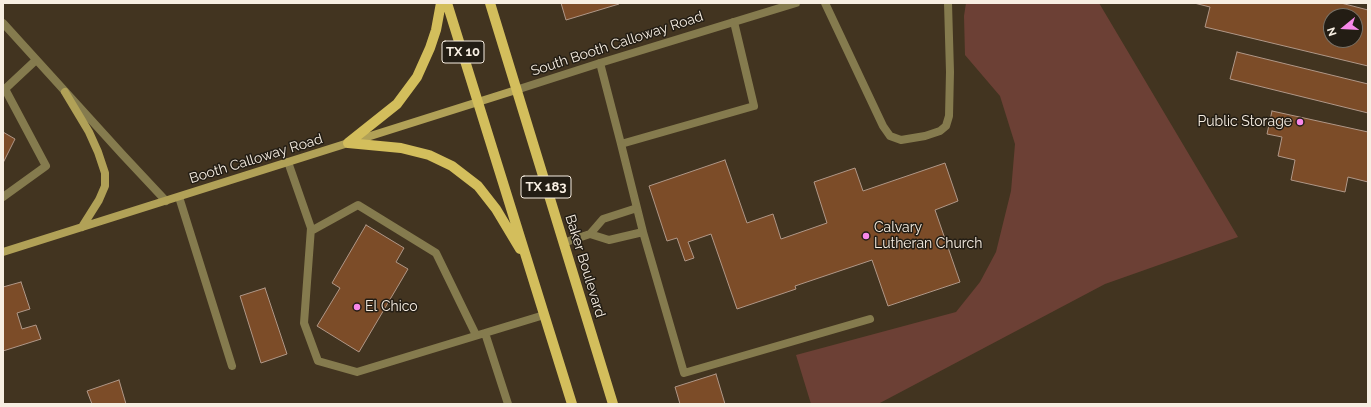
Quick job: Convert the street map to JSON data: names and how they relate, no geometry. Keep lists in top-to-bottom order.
{
  "streets": {
    "main road": ["TX 10", "TX 183", "Baker Boulevard"],
    "street": ["South Booth Calloway Road", "Booth Calloway Road"]
  },
  "crossings": [
    ["South Booth Calloway Road", "Booth Calloway Road"],
    ["South Booth Calloway Road", "TX 183"],
    ["South Booth Calloway Road", "Baker Boulevard"],
    ["TX 10", "Booth Calloway Road"],
    ["Booth Calloway Road", "TX 183"],
    ["Booth Calloway Road", "Baker Boulevard"],
    ["TX 183", "Baker Boulevard"]
  ],
  "places": ["Public Storage", "Calvary Lutheran Church", "El Chico"],
  "north": "left"
}
